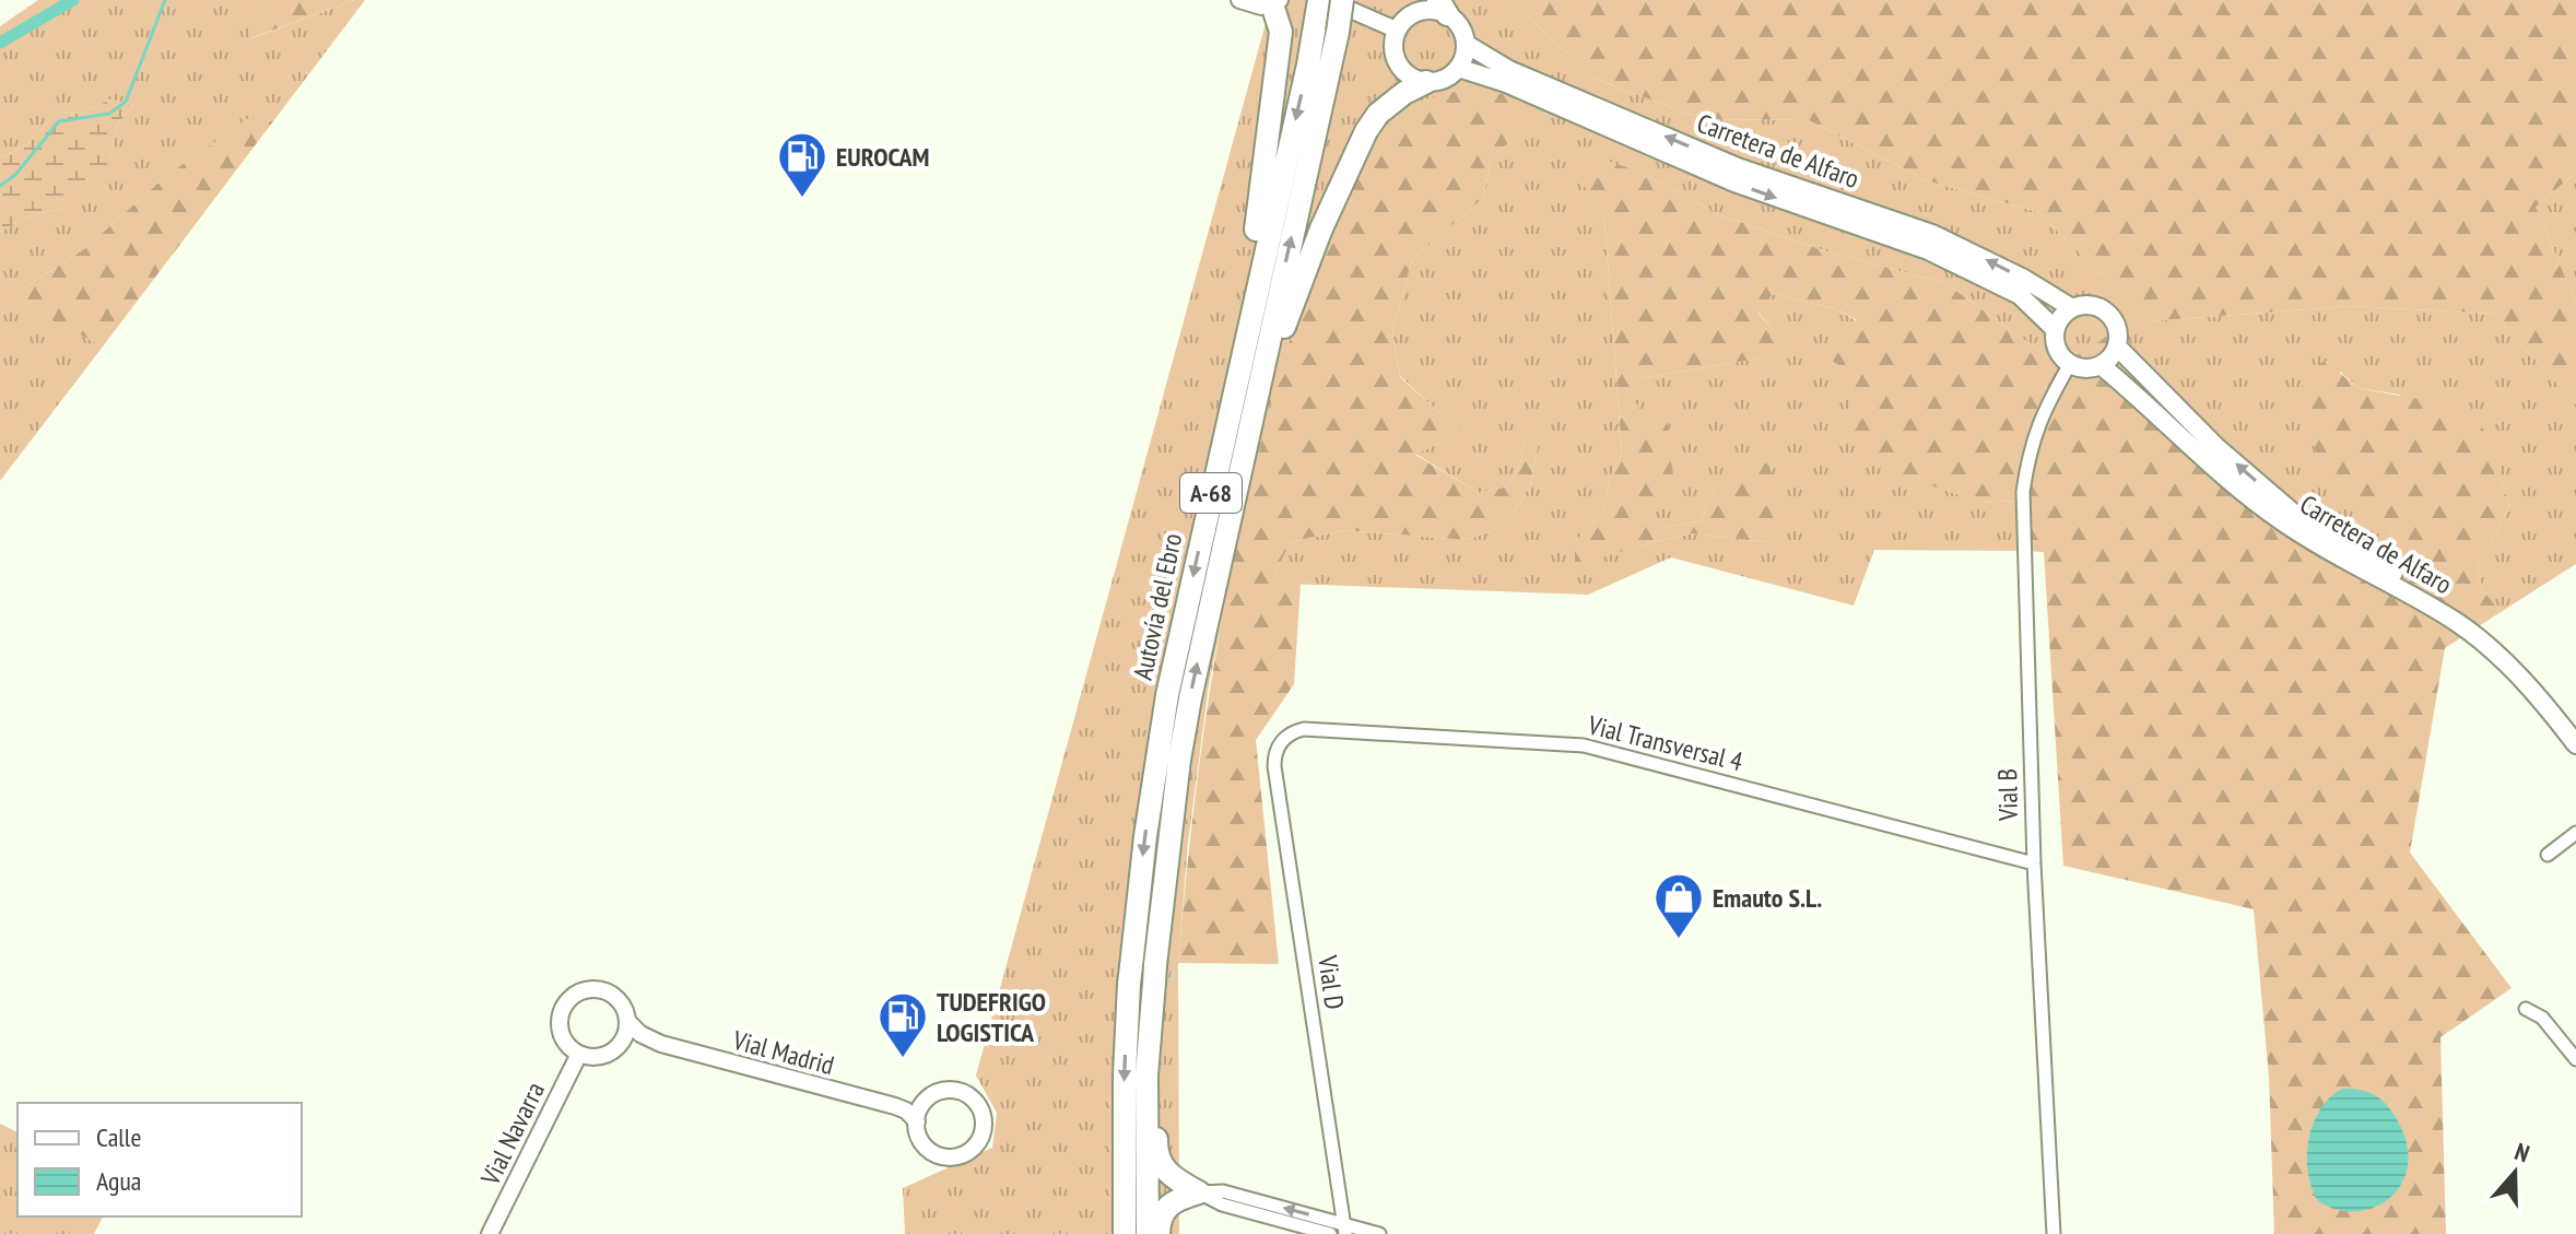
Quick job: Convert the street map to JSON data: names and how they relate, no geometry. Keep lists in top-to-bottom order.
{
  "streets": {
    "highway": ["A-68", "Autovía del Ebro"],
    "main road": ["Carretera de Alfaro"],
    "street": [
      "Vial Transversal 4",
      "Vial B",
      "Vial D",
      "Vial Madrid",
      "Vial Navarra"
    ]
  },
  "crossings": [
    ["Carretera de Alfaro", "Vial B"],
    ["Vial Transversal 4", "Vial B"],
    ["Vial Transversal 4", "Vial D"],
    ["Vial Madrid", "Vial Navarra"]
  ],
  "places": {
    "fuel station": ["EUROCAM", "TUDEFRIGO LOGISTICA"],
    "shop": ["Emauto S.L."]
  },
  "legend": ["Calle", "Agua"],
  "north": "top"
}
